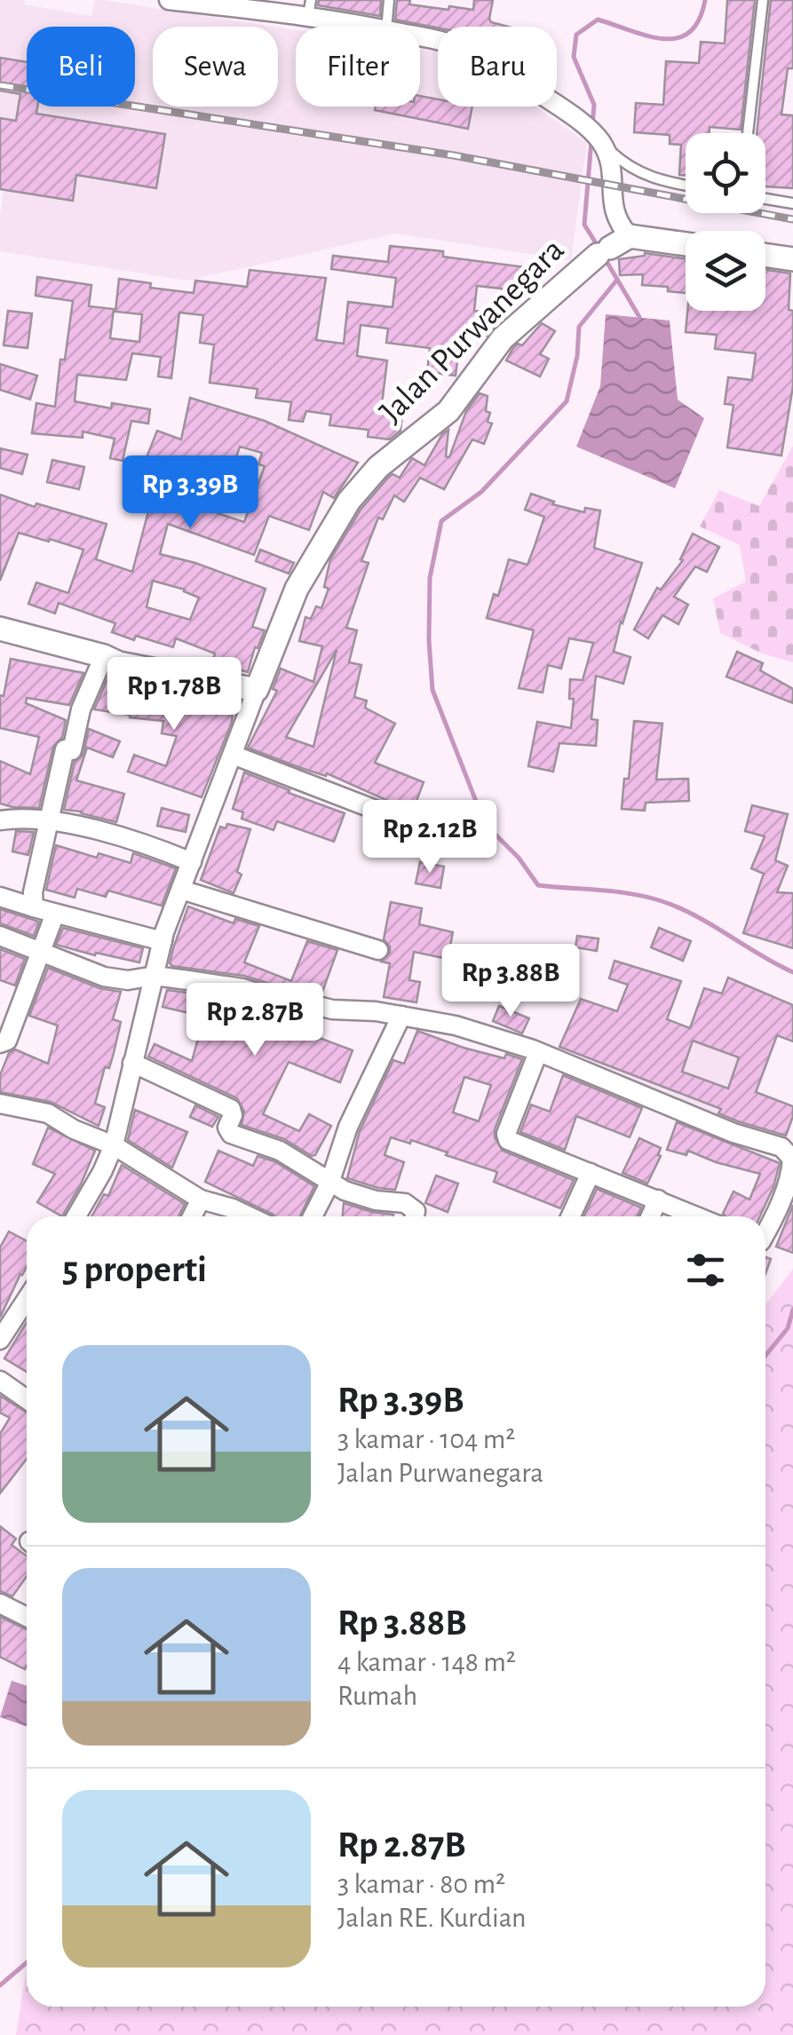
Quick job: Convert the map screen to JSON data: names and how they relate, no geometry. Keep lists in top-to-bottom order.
{
  "streets": {
    "street": ["Jalan Purwanegara"]
  },
  "page": {
    "chip": [
      "Beli",
      "Sewa",
      "Filter",
      "Baru"
    ],
    "price": [
      "Rp 3.39B",
      "Rp 1.78B",
      "Rp 2.12B",
      "Rp 3.88B",
      "Rp 2.87B"
    ],
    "heading": "5 properti",
    "list": [
      {
        "name": "Rp 3.39B",
        "note": "3 kamar · 104 m² · Jalan Purwanegara"
      },
      {
        "name": "Rp 3.88B",
        "note": "4 kamar · 148 m² · Rumah"
      },
      {
        "name": "Rp 2.87B",
        "note": "3 kamar · 80 m² · Jalan RE. Kurdian"
      }
    ]
  }
}
